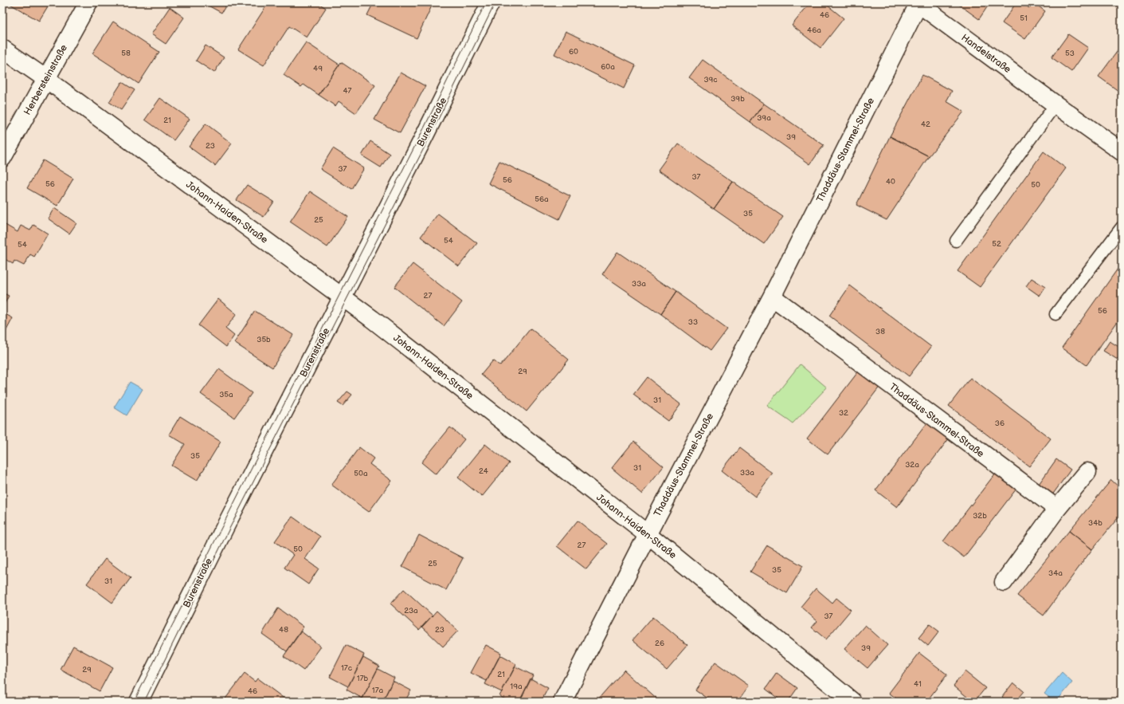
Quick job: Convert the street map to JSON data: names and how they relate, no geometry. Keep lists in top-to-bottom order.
{
  "streets": {
    "street": [
      "Handelstraße",
      "Herbersteinstraße",
      "Burenstraße",
      "Thaddäus-Stammel-Straße",
      "Johann-Haiden-Straße"
    ]
  },
  "crossings": [
    ["Handelstraße", "Thaddäus-Stammel-Straße"],
    ["Herbersteinstraße", "Johann-Haiden-Straße"],
    ["Burenstraße", "Johann-Haiden-Straße"],
    ["Thaddäus-Stammel-Straße", "Johann-Haiden-Straße"]
  ],
  "house_numbers": [
    "46",
    "51",
    "46a",
    "60",
    "58",
    "53",
    "60a",
    "49",
    "39c",
    "47",
    "39b",
    "39a",
    "21",
    "42",
    "39",
    "23",
    "37",
    "37",
    "56",
    "40",
    "56",
    "50",
    "56a",
    "35",
    "25",
    "54",
    "52",
    "54",
    "33a",
    "27",
    "56",
    "33",
    "38",
    "35b",
    "29",
    "35a",
    "31",
    "32",
    "36",
    "35",
    "32a",
    "31",
    "24",
    "33a",
    "50a",
    "32b",
    "34b",
    "27",
    "50",
    "25",
    "35",
    "34a",
    "31",
    "23a",
    "37",
    "48",
    "23",
    "26",
    "39",
    "17c",
    "29",
    "21",
    "17b",
    "41",
    "19a",
    "17a",
    "46"
  ]
}
